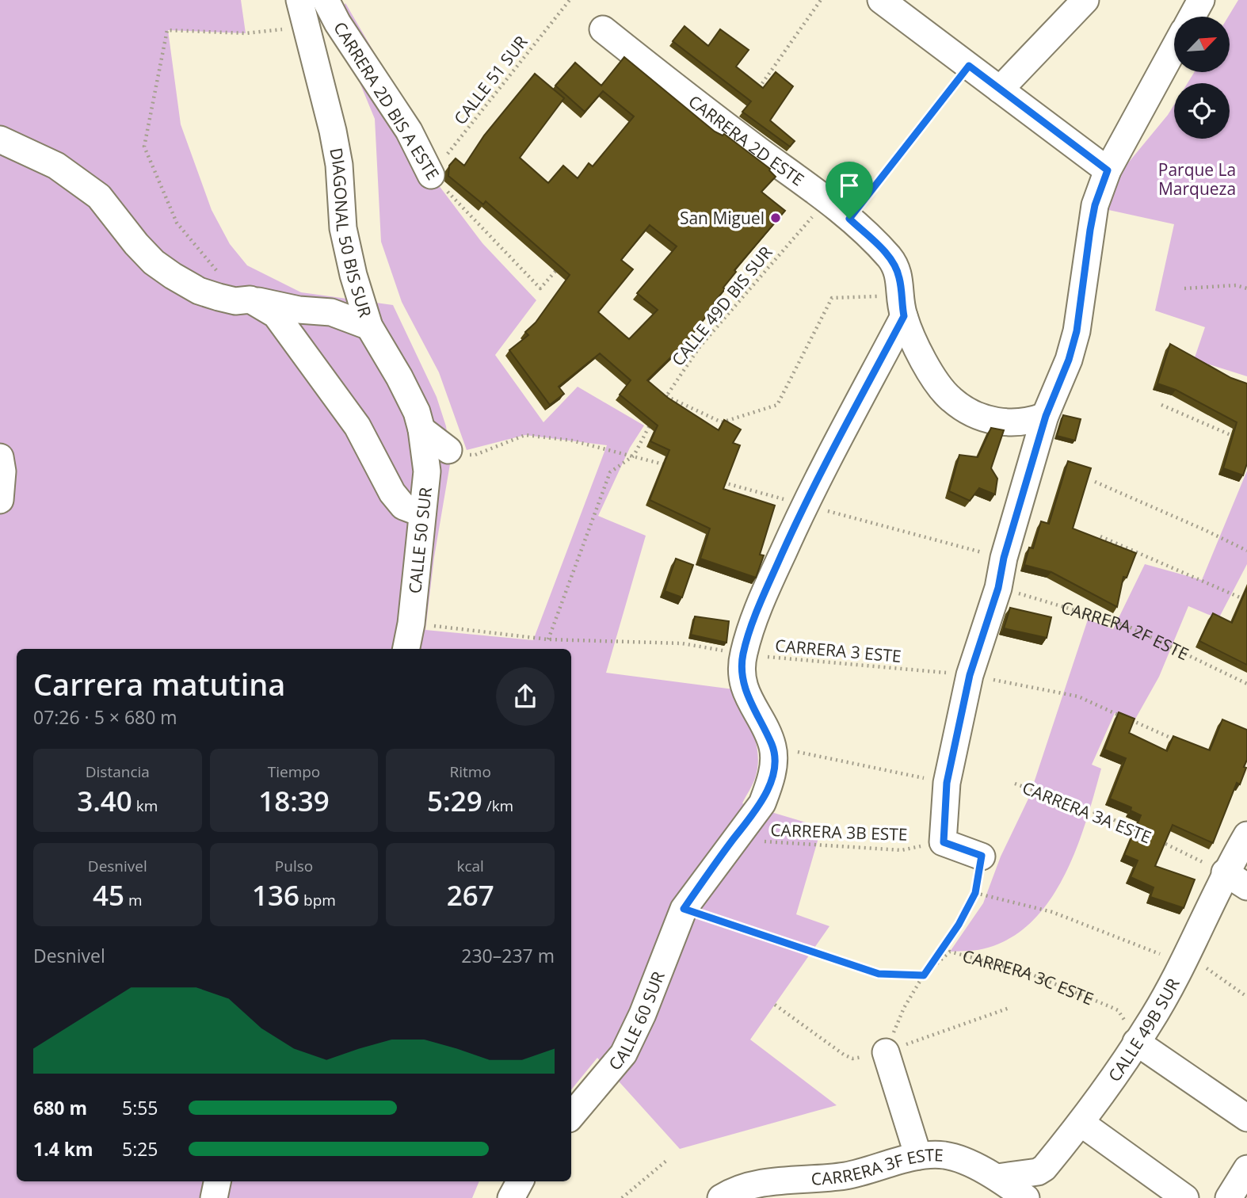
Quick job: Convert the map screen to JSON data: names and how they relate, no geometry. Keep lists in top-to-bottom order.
{
  "streets": {
    "street": [
      "CARRERA 2D BIS A ESTE",
      "CARRERA 2D ESTE",
      "DIAGONAL 50 BIS SUR",
      "CALLE 50 SUR",
      "CALLE 60 SUR",
      "CALLE 49B SUR",
      "CARRERA 3F ESTE"
    ],
    "path": [
      "CALLE 51 SUR",
      "CALLE 49D BIS SUR",
      "CARRERA 2F ESTE",
      "CARRERA 3 ESTE",
      "CARRERA 3A ESTE",
      "CARRERA 3B ESTE",
      "CARRERA 3C ESTE"
    ]
  },
  "crossings": [
    ["CALLE 51 SUR", "CARRERA 2D BIS A ESTE"],
    ["CARRERA 2D ESTE", "CALLE 49D BIS SUR"],
    ["DIAGONAL 50 BIS SUR", "CALLE 50 SUR"],
    ["CALLE 50 SUR", "CARRERA 3 ESTE"],
    ["CARRERA 3A ESTE", "CALLE 49B SUR"],
    ["CARRERA 3B ESTE", "CALLE 60 SUR"],
    ["CARRERA 3C ESTE", "CALLE 49B SUR"],
    ["CALLE 49B SUR", "CARRERA 3F ESTE"]
  ],
  "parks": ["Parque La Marqueza"],
  "places": ["San Miguel"],
  "north": "top right",
  "page": {
    "heading": ["Carrera matutina", "07:26 · 5 × 680 m"],
    "stats": [
      ["Distancia", "3.40 km"],
      ["Tiempo", "18:39"],
      ["Ritmo", "5:29 /km"],
      ["Desnivel", "45 m"],
      ["Pulso", "136 bpm"],
      ["kcal", "267"]
    ],
    "chart": ["Desnivel", "230–237 m"],
    "list": [
      {
        "name": "680 m",
        "note": "5:55"
      },
      {
        "name": "1.4 km",
        "note": "5:25"
      }
    ]
  }
}
